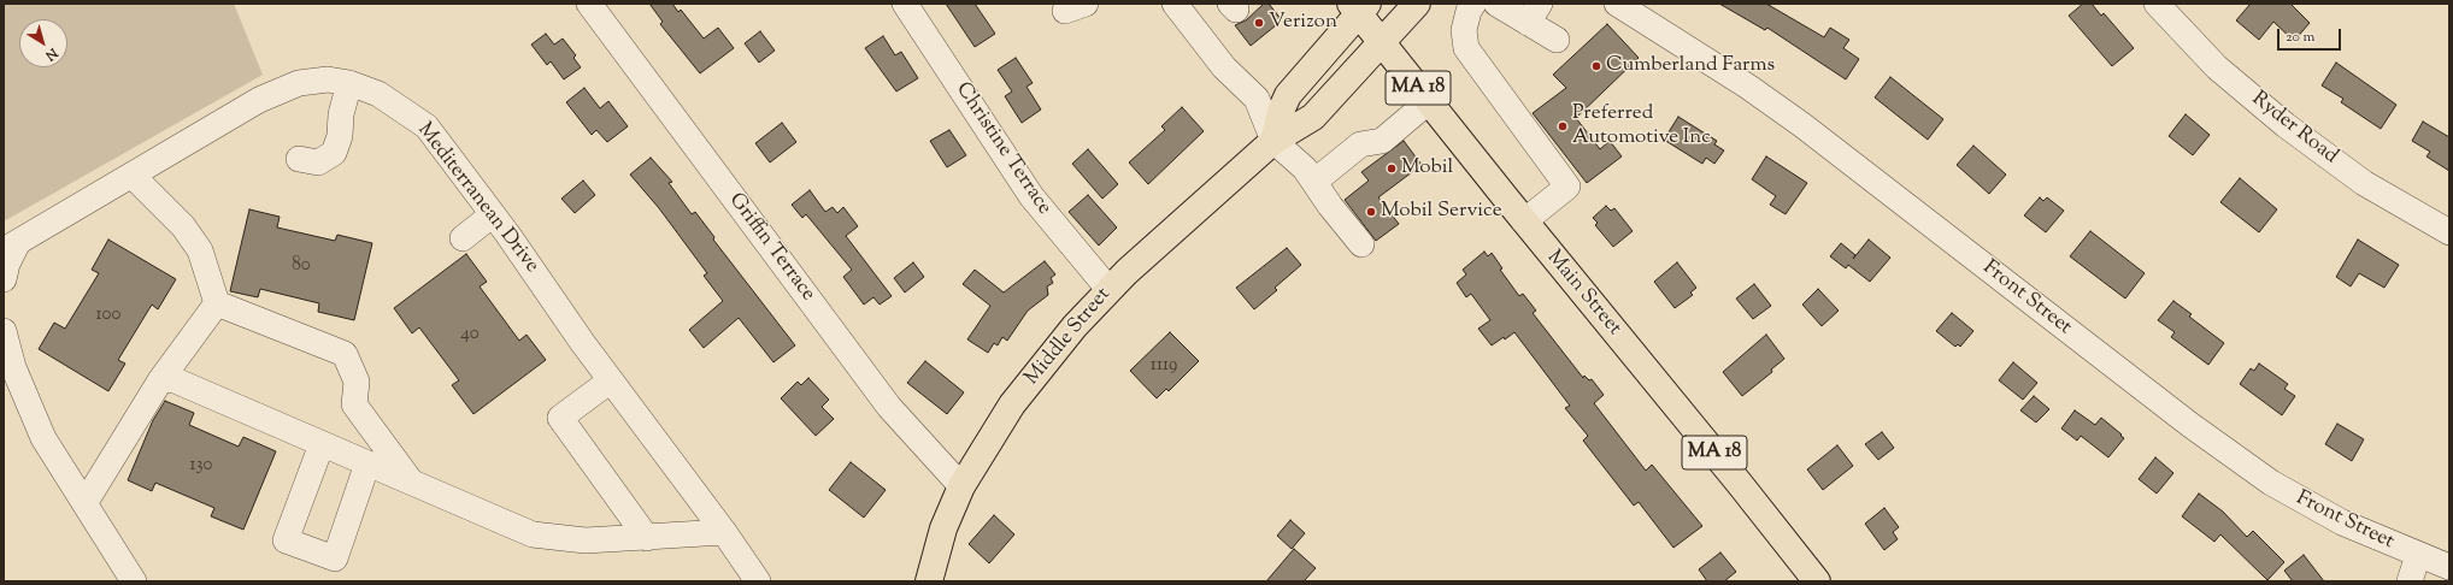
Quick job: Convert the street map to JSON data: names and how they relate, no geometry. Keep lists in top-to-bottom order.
{
  "streets": {
    "main road": ["MA 18", "Main Street", "Middle Street"],
    "street": [
      "Ryder Road",
      "Christine Terrace",
      "Mediterranean Drive",
      "Griffin Terrace",
      "Front Street"
    ]
  },
  "crossings": [
    ["Christine Terrace", "Middle Street"],
    ["Griffin Terrace", "Middle Street"],
    ["Main Street", "Middle Street"]
  ],
  "places": [
    "Verizon",
    "Cumberland Farms",
    "Preferred Automotive Inc",
    "Mobil",
    "Mobil Service"
  ],
  "house_numbers": [
    "80",
    "100",
    "40",
    "1119",
    "130"
  ],
  "scale_bar": "20 m",
  "north": "bottom right"
}
